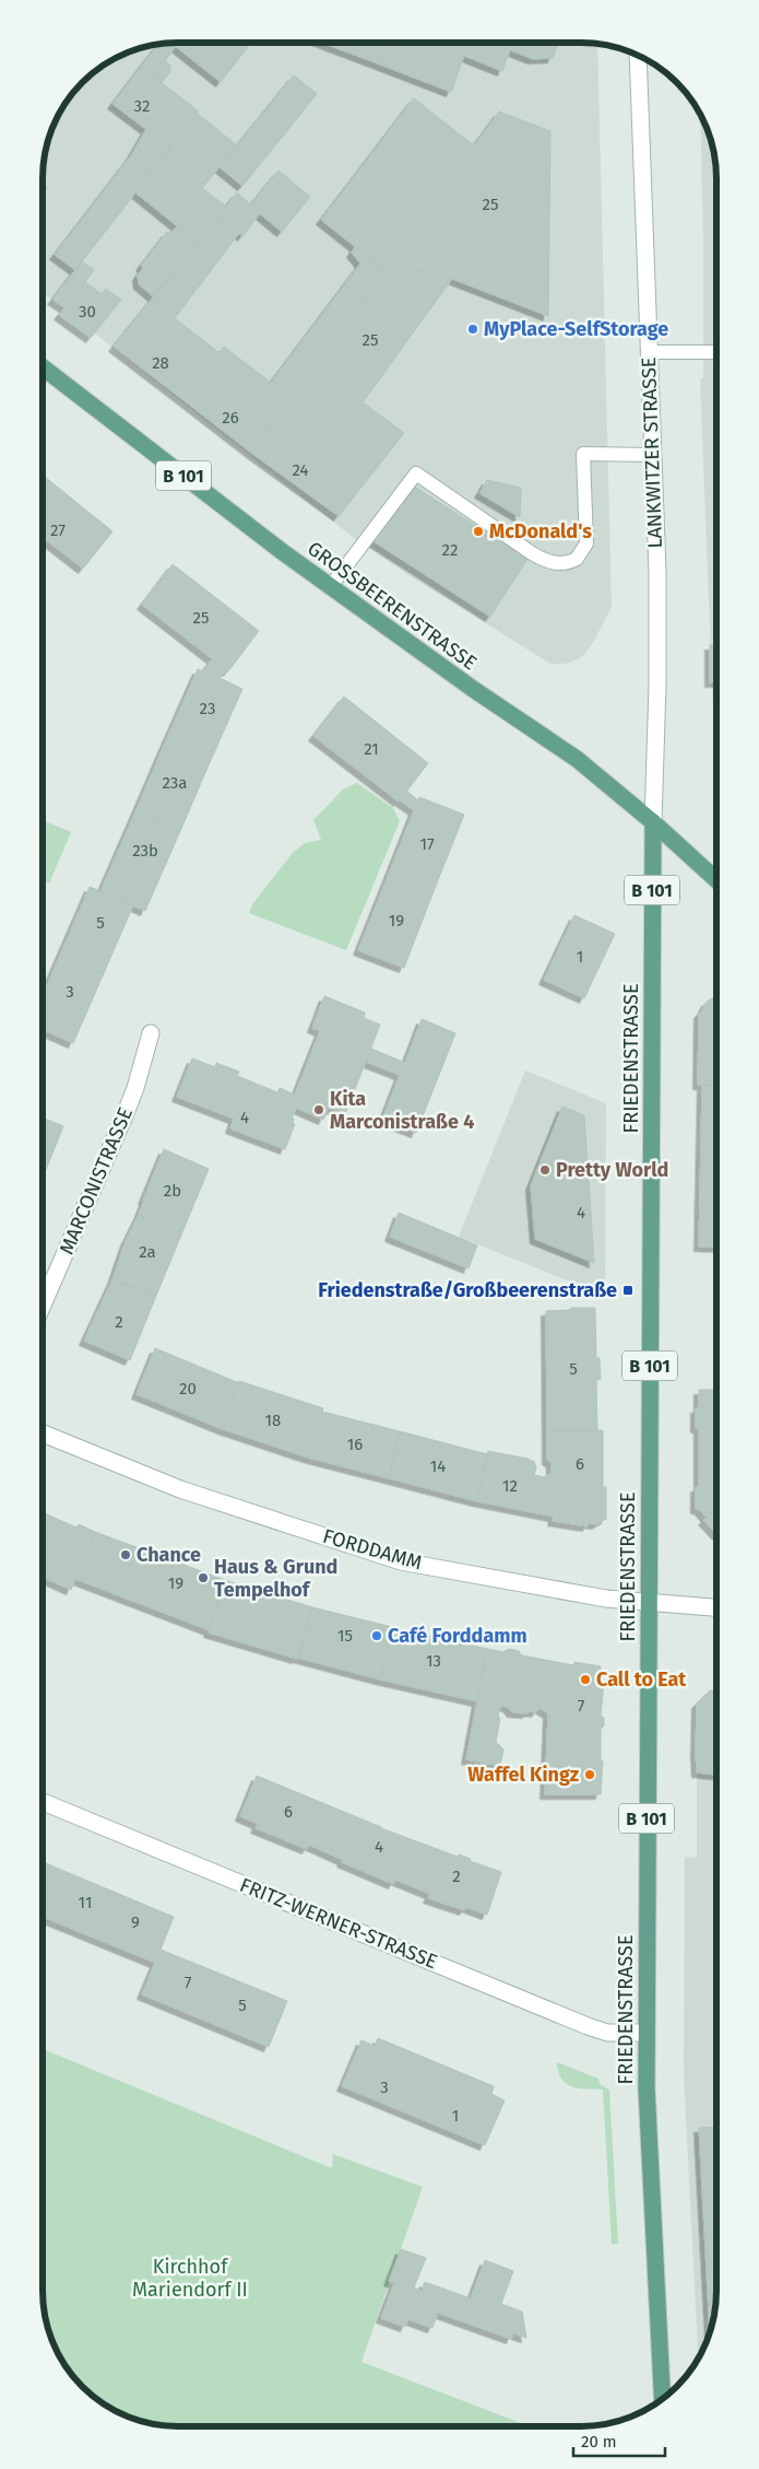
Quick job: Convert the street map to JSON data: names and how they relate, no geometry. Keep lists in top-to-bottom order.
{
  "streets": {
    "main road": ["B 101", "GROSSBEERENSTRASSE", "FRIEDENSTRASSE"],
    "street": [
      "LANKWITZER STRASSE",
      "MARCONISTRASSE",
      "FORDDAMM",
      "FRITZ-WERNER-STRASSE"
    ]
  },
  "crossings": [
    ["LANKWITZER STRASSE", "GROSSBEERENSTRASSE"],
    ["LANKWITZER STRASSE", "FRIEDENSTRASSE"],
    ["GROSSBEERENSTRASSE", "FRIEDENSTRASSE"],
    ["FRIEDENSTRASSE", "FORDDAMM"],
    ["FRIEDENSTRASSE", "FRITZ-WERNER-STRASSE"]
  ],
  "parks": ["Kirchhof Mariendorf II"],
  "places": {
    "other": [
      "MyPlace-SelfStorage",
      "McDonald's",
      "Kita Marconistraße 4",
      "Pretty World",
      "Chance",
      "Haus & Grund Tempelhof",
      "Café Forddamm",
      "Call to Eat",
      "Waffel Kingz"
    ],
    "transit": ["Friedenstraße/Großbeerenstraße"]
  },
  "house_numbers": [
    "32",
    "25",
    "30",
    "25",
    "28",
    "26",
    "24",
    "27",
    "22",
    "25",
    "23",
    "21",
    "23a",
    "17",
    "23b",
    "19",
    "5",
    "1",
    "3",
    "4",
    "2b",
    "4",
    "2a",
    "2",
    "5",
    "20",
    "18",
    "16",
    "6",
    "14",
    "12",
    "19",
    "15",
    "13",
    "7",
    "6",
    "4",
    "2",
    "11",
    "9",
    "7",
    "5",
    "3",
    "1"
  ],
  "scale_bar": "20 m"
}
